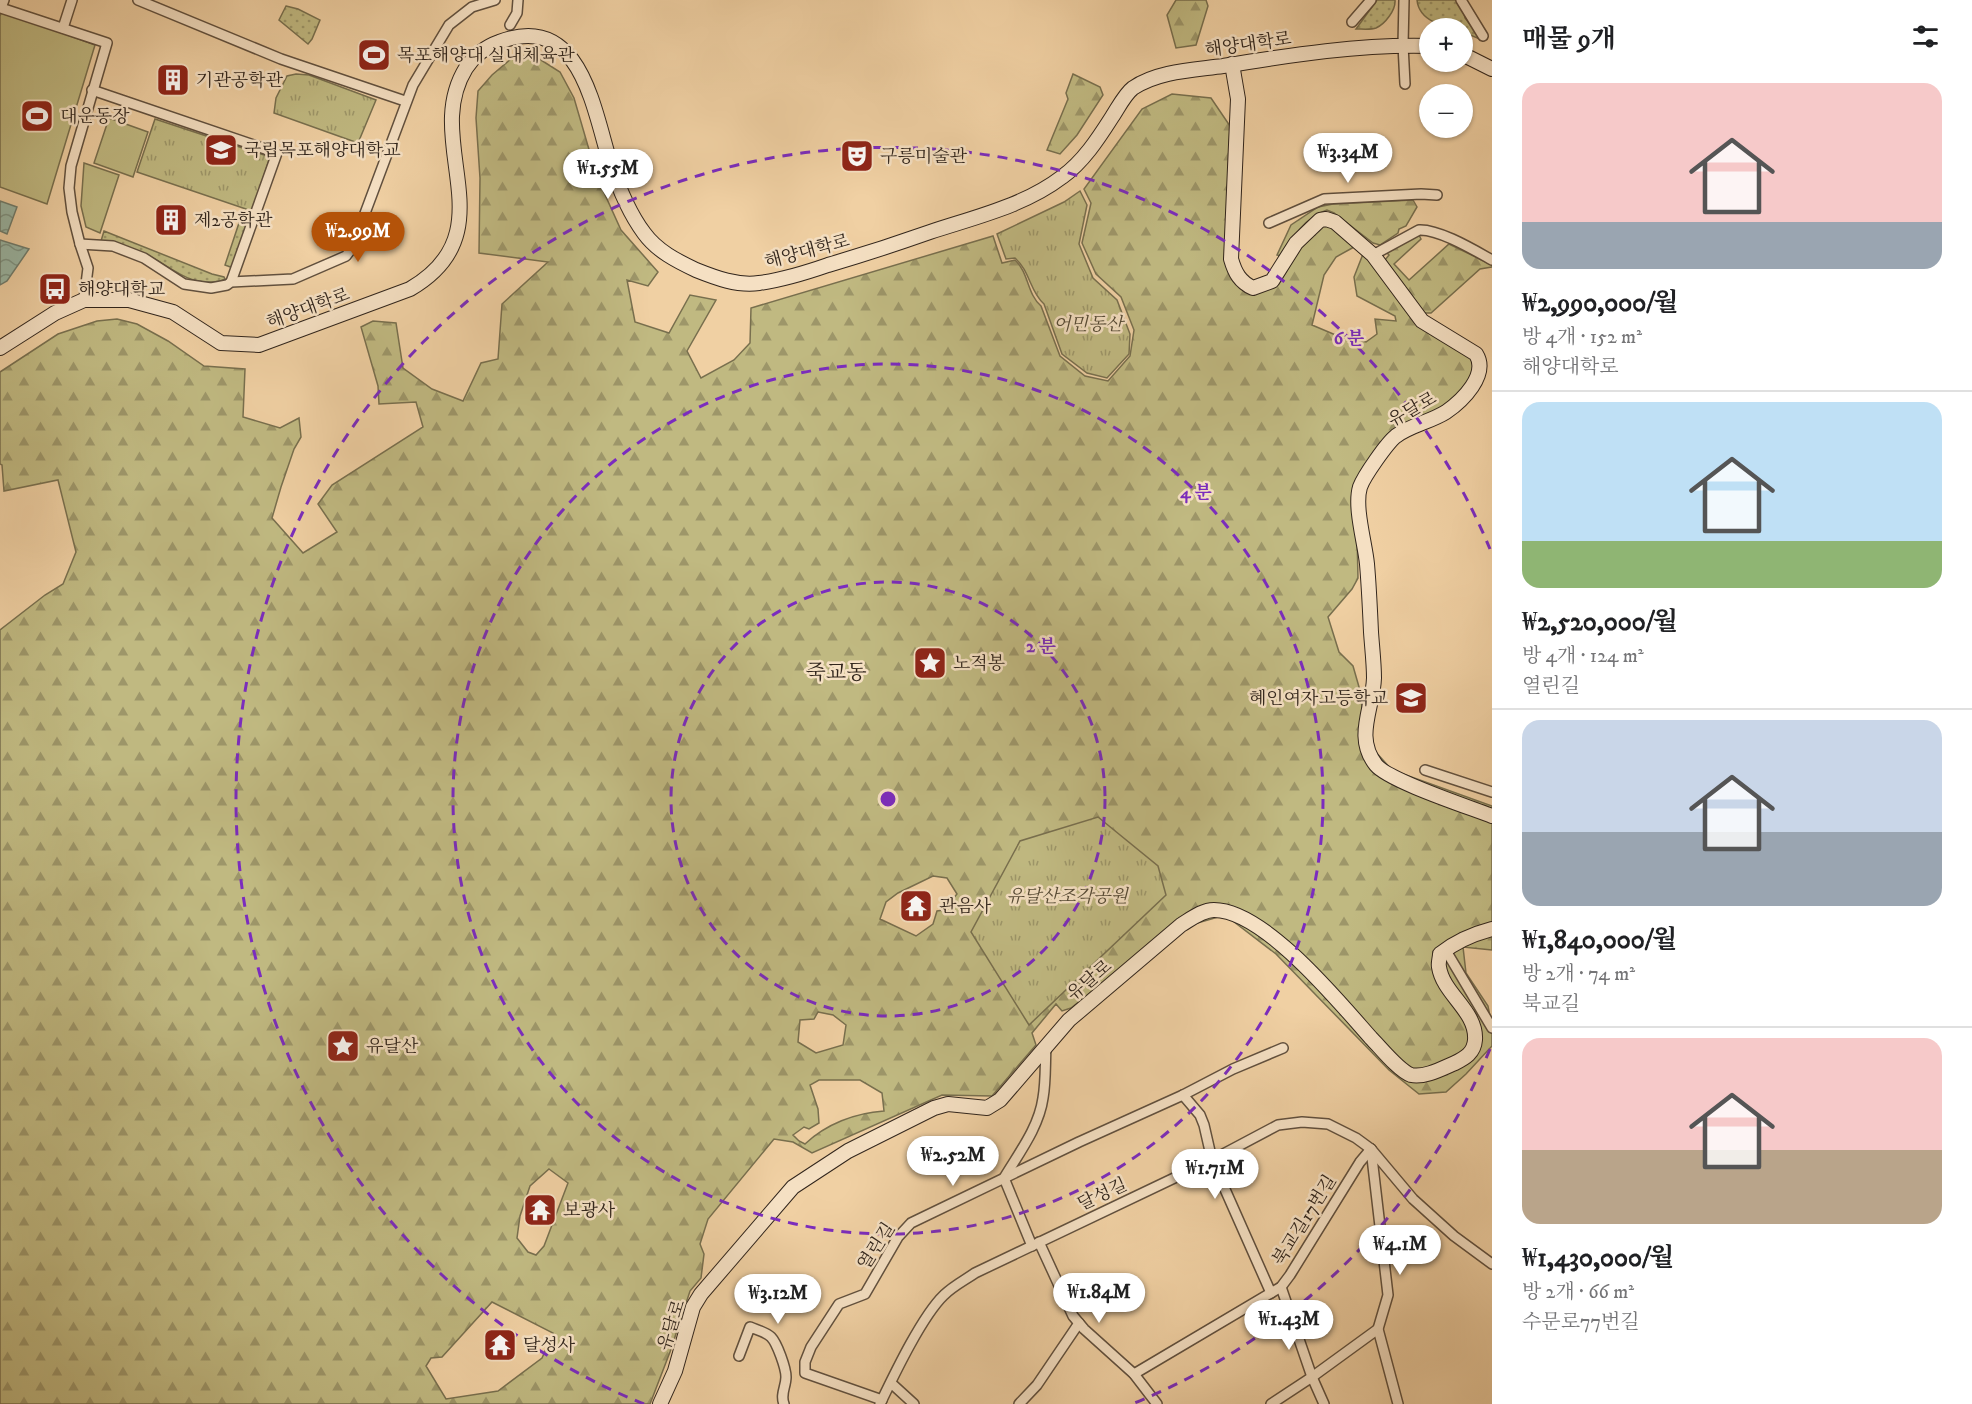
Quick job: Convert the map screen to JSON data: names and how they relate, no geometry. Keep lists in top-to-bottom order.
{
  "streets": {
    "street": [
      "해양대학로",
      "유달로",
      "달성길",
      "북교길17번길",
      "열린길"
    ]
  },
  "crossings": [
    ["해양대학로", "유달로"],
    ["달성길", "북교길17번길"],
    ["달성길", "열린길"]
  ],
  "districts": ["죽교동"],
  "parks": ["어민동산", "유달산조각공원"],
  "places": {
    "sports": ["목포해양대 실내체육관", "대운동장"],
    "building": ["기관공학관", "제2공학관"],
    "school or university": ["국립목포해양대학교", "혜인여자고등학교"],
    "theatre": ["구릉미술관"],
    "bus stop": ["해양대학교"],
    "place": ["노적봉", "유달산"],
    "temple": ["관음사", "보광사", "달성사"]
  },
  "page": {
    "heading": "매물 9개",
    "map_buttons": ["+", "−"],
    "list": [
      {
        "name": "₩2,990,000/월",
        "note": "방 4개 · 152 m² · 해양대학로"
      },
      {
        "name": "₩2,520,000/월",
        "note": "방 4개 · 124 m² · 열린길"
      },
      {
        "name": "₩1,840,000/월",
        "note": "방 2개 · 74 m² · 북교길"
      },
      {
        "name": "₩1,430,000/월",
        "note": "방 2개 · 66 m² · 수문로77번길"
      }
    ],
    "price": [
      "₩3.34M",
      "₩1.55M",
      "₩2.99M",
      "₩2.52M",
      "₩1.71M",
      "₩4.1M",
      "₩1.84M",
      "₩3.12M",
      "₩1.43M"
    ]
  },
  "rings": ["6 분", "4 분", "2 분"]
}
